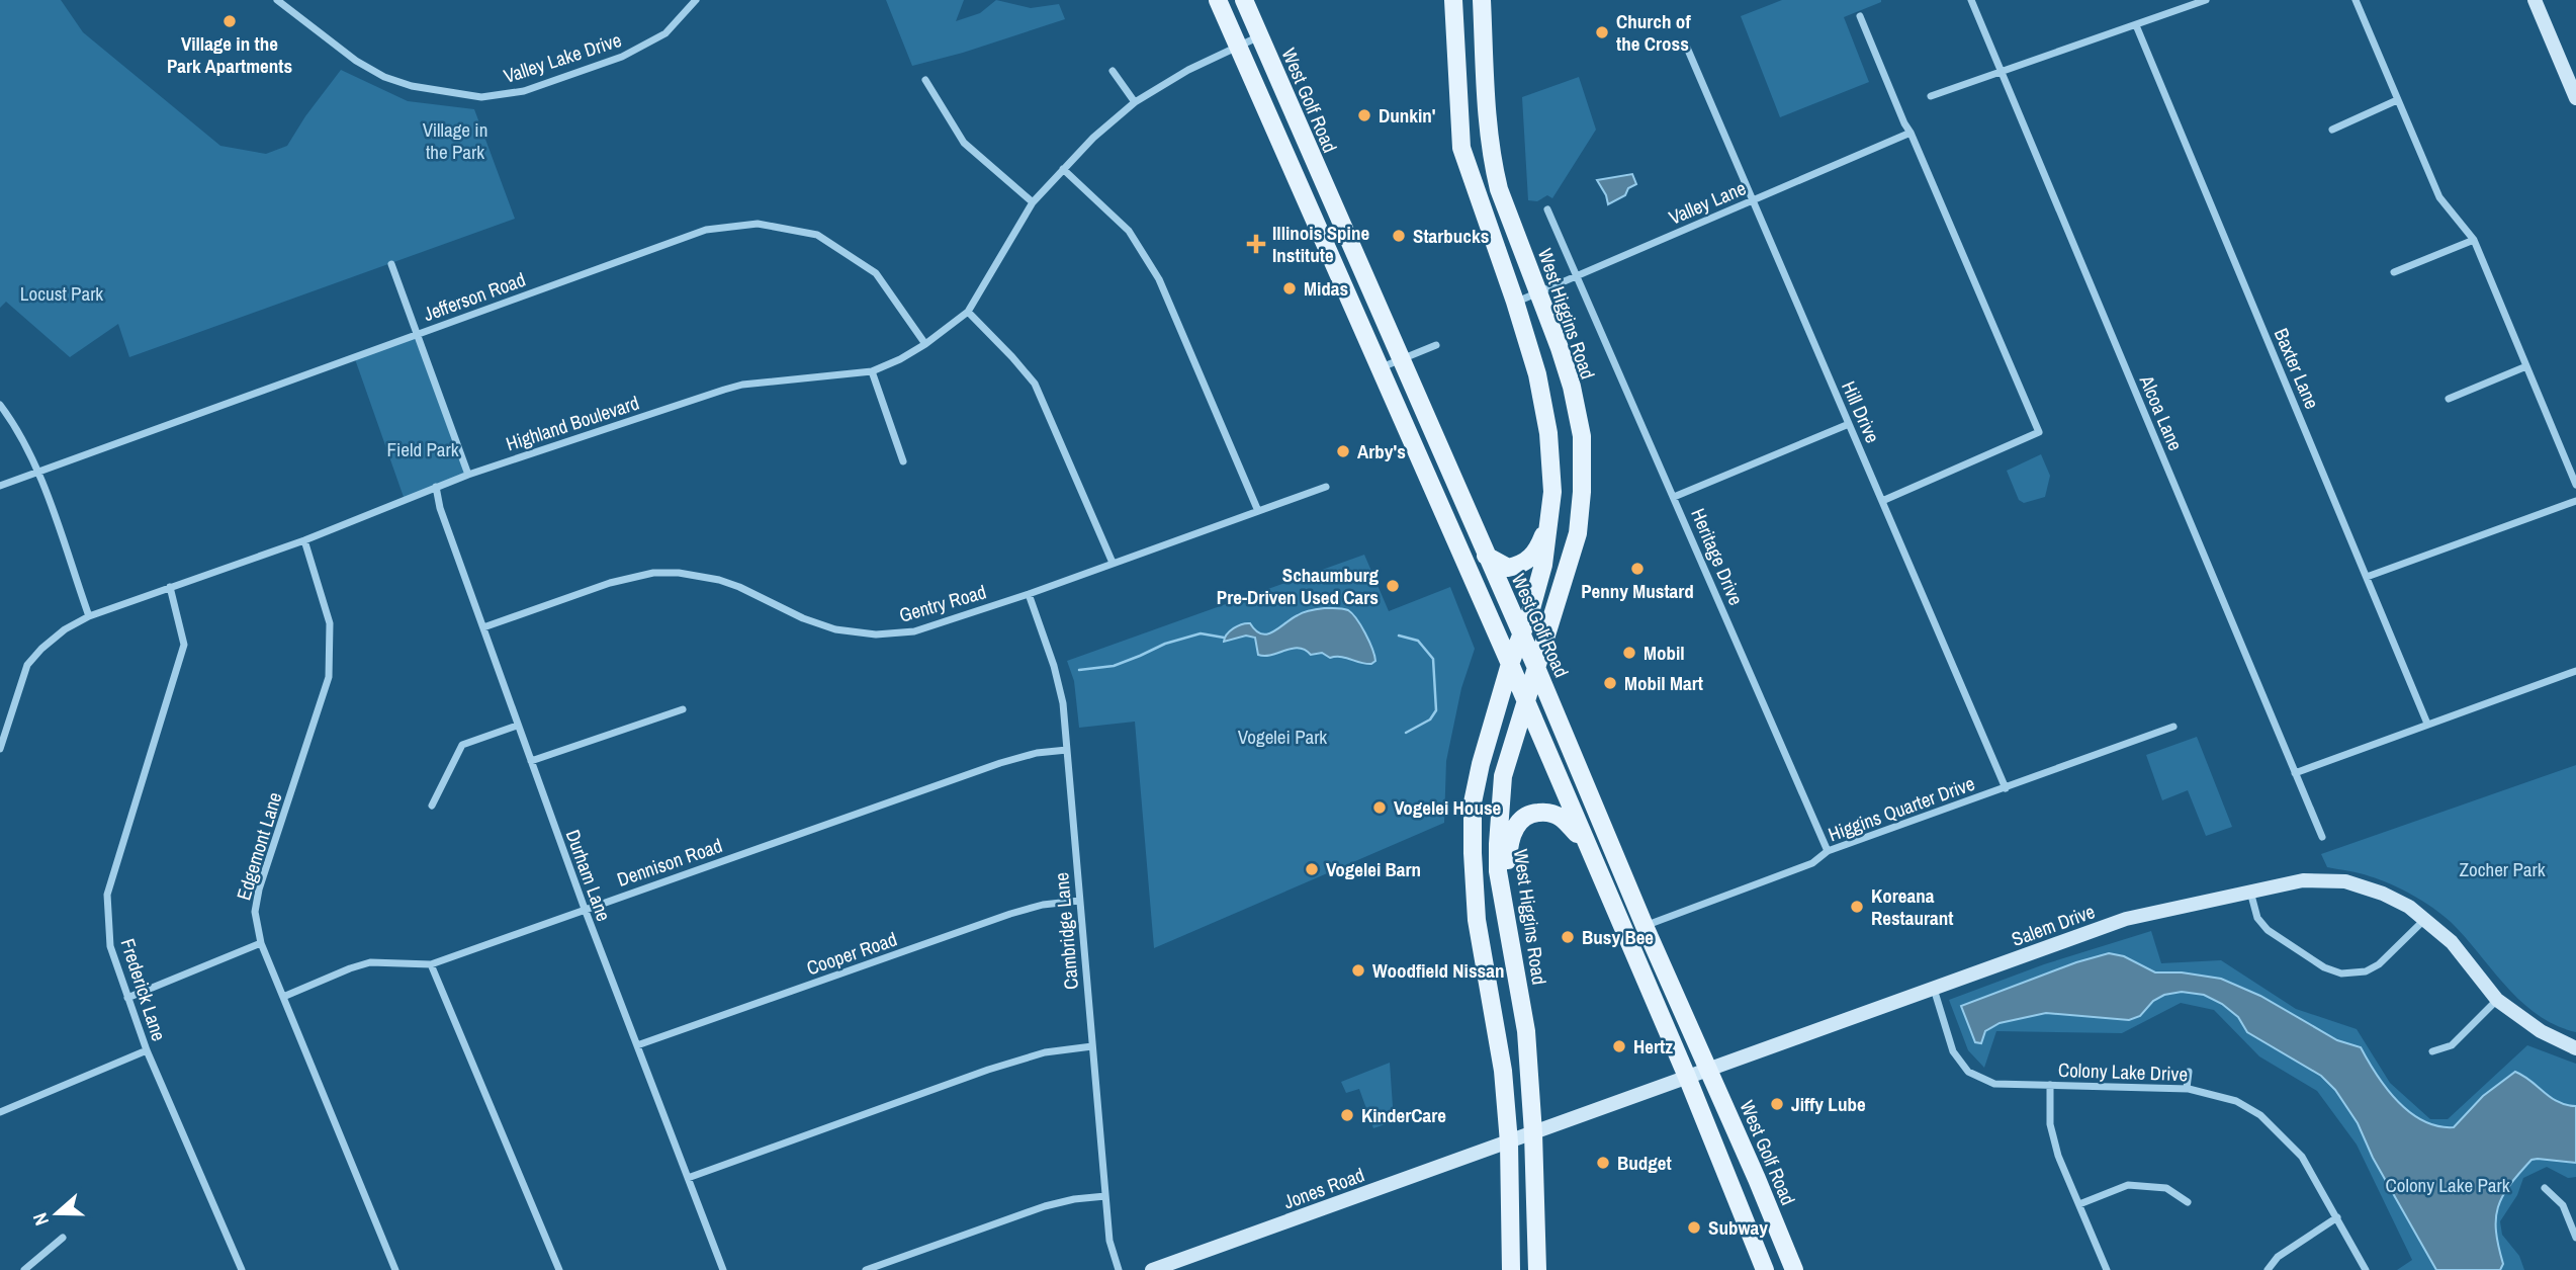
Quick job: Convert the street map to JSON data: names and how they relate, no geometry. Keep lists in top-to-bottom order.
{
  "streets": {
    "main road": ["West Golf Road", "West Higgins Road"],
    "street": [
      "Valley Lake Drive",
      "Valley Lane",
      "Jefferson Road",
      "Baxter Lane",
      "Hill Drive",
      "Alcoa Lane",
      "Highland Boulevard",
      "Heritage Drive",
      "Gentry Road",
      "Higgins Quarter Drive",
      "Edgemont Lane",
      "Dennison Road",
      "Durham Lane",
      "Salem Drive",
      "Cambridge Lane",
      "Cooper Road",
      "Frederick Lane",
      "Colony Lake Drive",
      "Jones Road"
    ]
  },
  "crossings": [
    ["West Golf Road", "West Higgins Road"],
    ["West Golf Road", "Highland Boulevard"],
    ["West Golf Road", "Higgins Quarter Drive"],
    ["West Golf Road", "Salem Drive"],
    ["Valley Lane", "West Higgins Road"],
    ["Valley Lane", "Hill Drive"],
    ["Valley Lane", "Heritage Drive"],
    ["Jefferson Road", "Highland Boulevard"],
    ["West Higgins Road", "Salem Drive"],
    ["Hill Drive", "Higgins Quarter Drive"],
    ["Highland Boulevard", "Edgemont Lane"],
    ["Highland Boulevard", "Durham Lane"],
    ["Highland Boulevard", "Frederick Lane"],
    ["Heritage Drive", "Higgins Quarter Drive"],
    ["Gentry Road", "Durham Lane"],
    ["Gentry Road", "Cambridge Lane"],
    ["Edgemont Lane", "Dennison Road"],
    ["Dennison Road", "Durham Lane"],
    ["Dennison Road", "Cambridge Lane"],
    ["Durham Lane", "Cooper Road"],
    ["Salem Drive", "Colony Lake Drive"],
    ["Salem Drive", "Jones Road"],
    ["Cambridge Lane", "Cooper Road"]
  ],
  "parks": [
    "Village in the Park",
    "Locust Park",
    "Field Park",
    "Vogelei Park",
    "Zocher Park",
    "Colony Lake Park"
  ],
  "places": {
    "other": [
      "Village in the Park Apartments",
      "Church of the Cross",
      "Dunkin'",
      "Starbucks",
      "Midas",
      "Arby's",
      "Penny Mustard",
      "Schaumburg Pre-Driven Used Cars",
      "Mobil",
      "Mobil Mart",
      "Vogelei House",
      "Vogelei Barn",
      "Koreana Restaurant",
      "Busy Bee",
      "Woodfield Nissan",
      "Hertz",
      "Jiffy Lube",
      "KinderCare",
      "Budget",
      "Subway"
    ],
    "health": ["Illinois Spine Institute"]
  },
  "north": "left"
}
